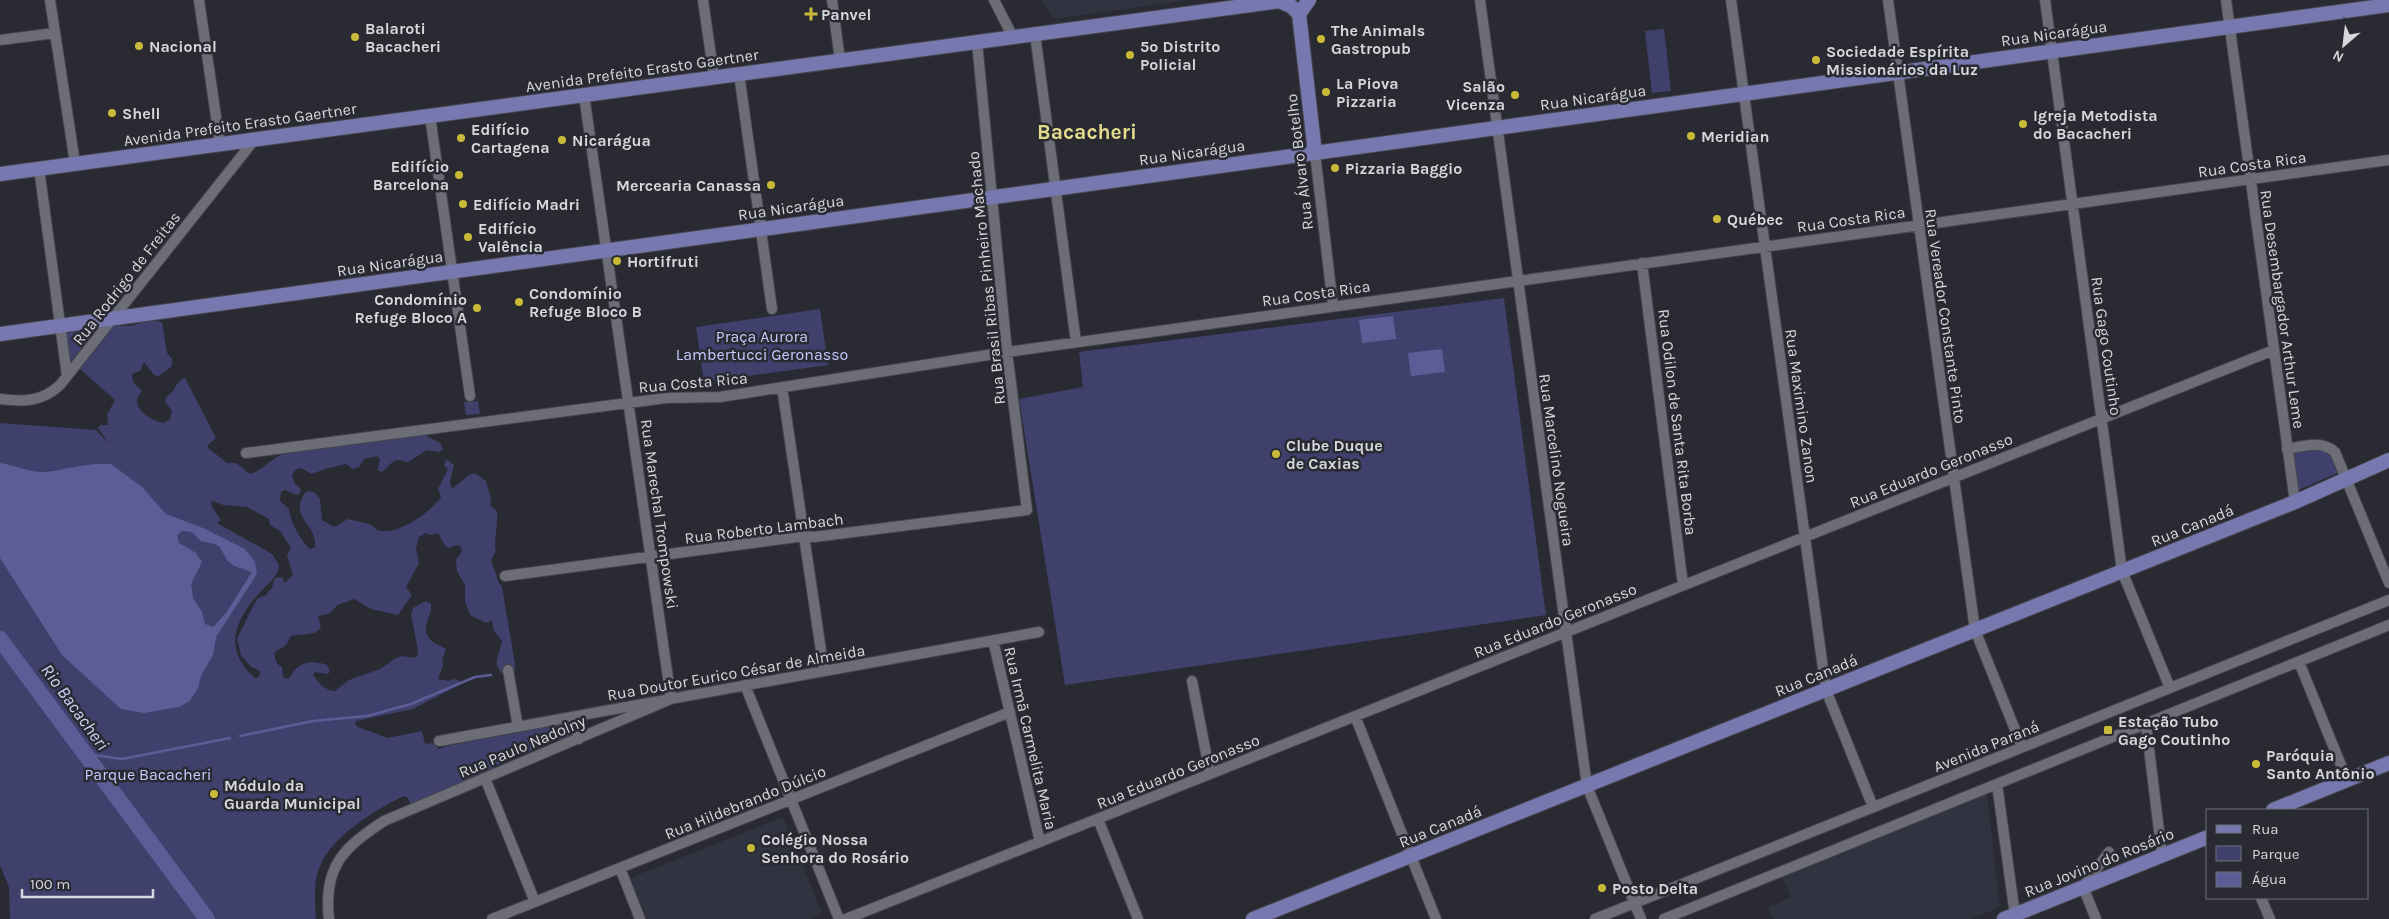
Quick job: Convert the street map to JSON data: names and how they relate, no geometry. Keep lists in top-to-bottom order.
{
  "streets": {
    "main road": [
      "Rua Nicarágua",
      "Avenida Prefeito Erasto Gaertner",
      "Rua Álvaro Botelho",
      "Rua Canadá",
      "Rua Jovino do Rosário"
    ],
    "street": [
      "Rua Costa Rica",
      "Rua Rodrigo de Freitas",
      "Rua Brasil Ribas Pinheiro Machado",
      "Rua Desembargador Arthur Leme",
      "Rua Vereador Constante Pinto",
      "Rua Gago Coutinho",
      "Rua Maximino Zanon",
      "Rua Odilon de Santa Rita Borba",
      "Rua Marcelino Nogueira",
      "Rua Eduardo Geronasso",
      "Rua Marechal Trompowski",
      "Rua Roberto Lambach",
      "Rua Doutor Eurico César de Almeida",
      "Rua Irmã Carmelita Maria",
      "Rua Paulo Nadolny",
      "Avenida Paraná",
      "Rua Hildebrando Dúlcio"
    ]
  },
  "crossings": [
    ["Rua Nicarágua", "Rua Álvaro Botelho"],
    ["Rua Nicarágua", "Rua Rodrigo de Freitas"],
    ["Rua Nicarágua", "Rua Brasil Ribas Pinheiro Machado"],
    ["Rua Nicarágua", "Rua Desembargador Arthur Leme"],
    ["Rua Nicarágua", "Rua Vereador Constante Pinto"],
    ["Rua Nicarágua", "Rua Gago Coutinho"],
    ["Rua Nicarágua", "Rua Maximino Zanon"],
    ["Rua Nicarágua", "Rua Marcelino Nogueira"],
    ["Rua Nicarágua", "Rua Marechal Trompowski"],
    ["Avenida Prefeito Erasto Gaertner", "Rua Rodrigo de Freitas"],
    ["Avenida Prefeito Erasto Gaertner", "Rua Brasil Ribas Pinheiro Machado"],
    ["Avenida Prefeito Erasto Gaertner", "Rua Marechal Trompowski"],
    ["Rua Álvaro Botelho", "Rua Costa Rica"],
    ["Rua Costa Rica", "Rua Brasil Ribas Pinheiro Machado"],
    ["Rua Costa Rica", "Rua Desembargador Arthur Leme"],
    ["Rua Costa Rica", "Rua Vereador Constante Pinto"],
    ["Rua Costa Rica", "Rua Gago Coutinho"],
    ["Rua Costa Rica", "Rua Maximino Zanon"],
    ["Rua Costa Rica", "Rua Odilon de Santa Rita Borba"],
    ["Rua Costa Rica", "Rua Marcelino Nogueira"],
    ["Rua Costa Rica", "Rua Marechal Trompowski"],
    ["Rua Brasil Ribas Pinheiro Machado", "Rua Roberto Lambach"],
    ["Rua Desembargador Arthur Leme", "Rua Eduardo Geronasso"],
    ["Rua Desembargador Arthur Leme", "Rua Canadá"],
    ["Rua Vereador Constante Pinto", "Rua Eduardo Geronasso"],
    ["Rua Vereador Constante Pinto", "Rua Canadá"],
    ["Rua Vereador Constante Pinto", "Avenida Paraná"],
    ["Rua Gago Coutinho", "Rua Eduardo Geronasso"],
    ["Rua Gago Coutinho", "Rua Canadá"],
    ["Rua Gago Coutinho", "Avenida Paraná"],
    ["Rua Maximino Zanon", "Rua Eduardo Geronasso"],
    ["Rua Maximino Zanon", "Rua Canadá"],
    ["Rua Maximino Zanon", "Avenida Paraná"],
    ["Rua Odilon de Santa Rita Borba", "Rua Eduardo Geronasso"],
    ["Rua Marcelino Nogueira", "Rua Eduardo Geronasso"],
    ["Rua Marcelino Nogueira", "Rua Canadá"],
    ["Rua Marcelino Nogueira", "Avenida Paraná"],
    ["Rua Eduardo Geronasso", "Rua Irmã Carmelita Maria"],
    ["Rua Marechal Trompowski", "Rua Roberto Lambach"],
    ["Rua Marechal Trompowski", "Rua Doutor Eurico César de Almeida"],
    ["Rua Marechal Trompowski", "Rua Paulo Nadolny"],
    ["Rua Doutor Eurico César de Almeida", "Rua Irmã Carmelita Maria"],
    ["Rua Doutor Eurico César de Almeida", "Rua Paulo Nadolny"],
    ["Rua Irmã Carmelita Maria", "Rua Hildebrando Dúlcio"]
  ],
  "districts": ["Bacacheri"],
  "water": ["Rio Bacacheri"],
  "parks": ["Praça Aurora Lambertucci Geronasso", "Parque Bacacheri"],
  "places": {
    "health": ["Panvel"],
    "other": [
      "Balaroti Bacacheri",
      "The Animals Gastropub",
      "Nacional",
      "5º Distrito Policial",
      "Sociedade Espírita Missionários da Luz",
      "La Piova Pizzaria",
      "Salão Vicenza",
      "Shell",
      "Igreja Metodista do Bacacheri",
      "Meridian",
      "Edifício Cartagena",
      "Nicarágua",
      "Pizzaria Baggio",
      "Edifício Barcelona",
      "Mercearia Canassa",
      "Edifício Madri",
      "Québec",
      "Edifício Valência",
      "Hortifruti",
      "Condomínio Refuge Bloco B",
      "Condomínio Refuge Bloco A",
      "Clube Duque de Caxias",
      "Paróquia Santo Antônio",
      "Módulo da Guarda Municipal",
      "Colégio Nossa Senhora do Rosário",
      "Posto Delta"
    ],
    "transit": ["Estação Tubo Gago Coutinho"]
  },
  "legend": ["Rua", "Parque", "Água"],
  "scale_bar": "100 m",
  "north": "bottom left"
}
